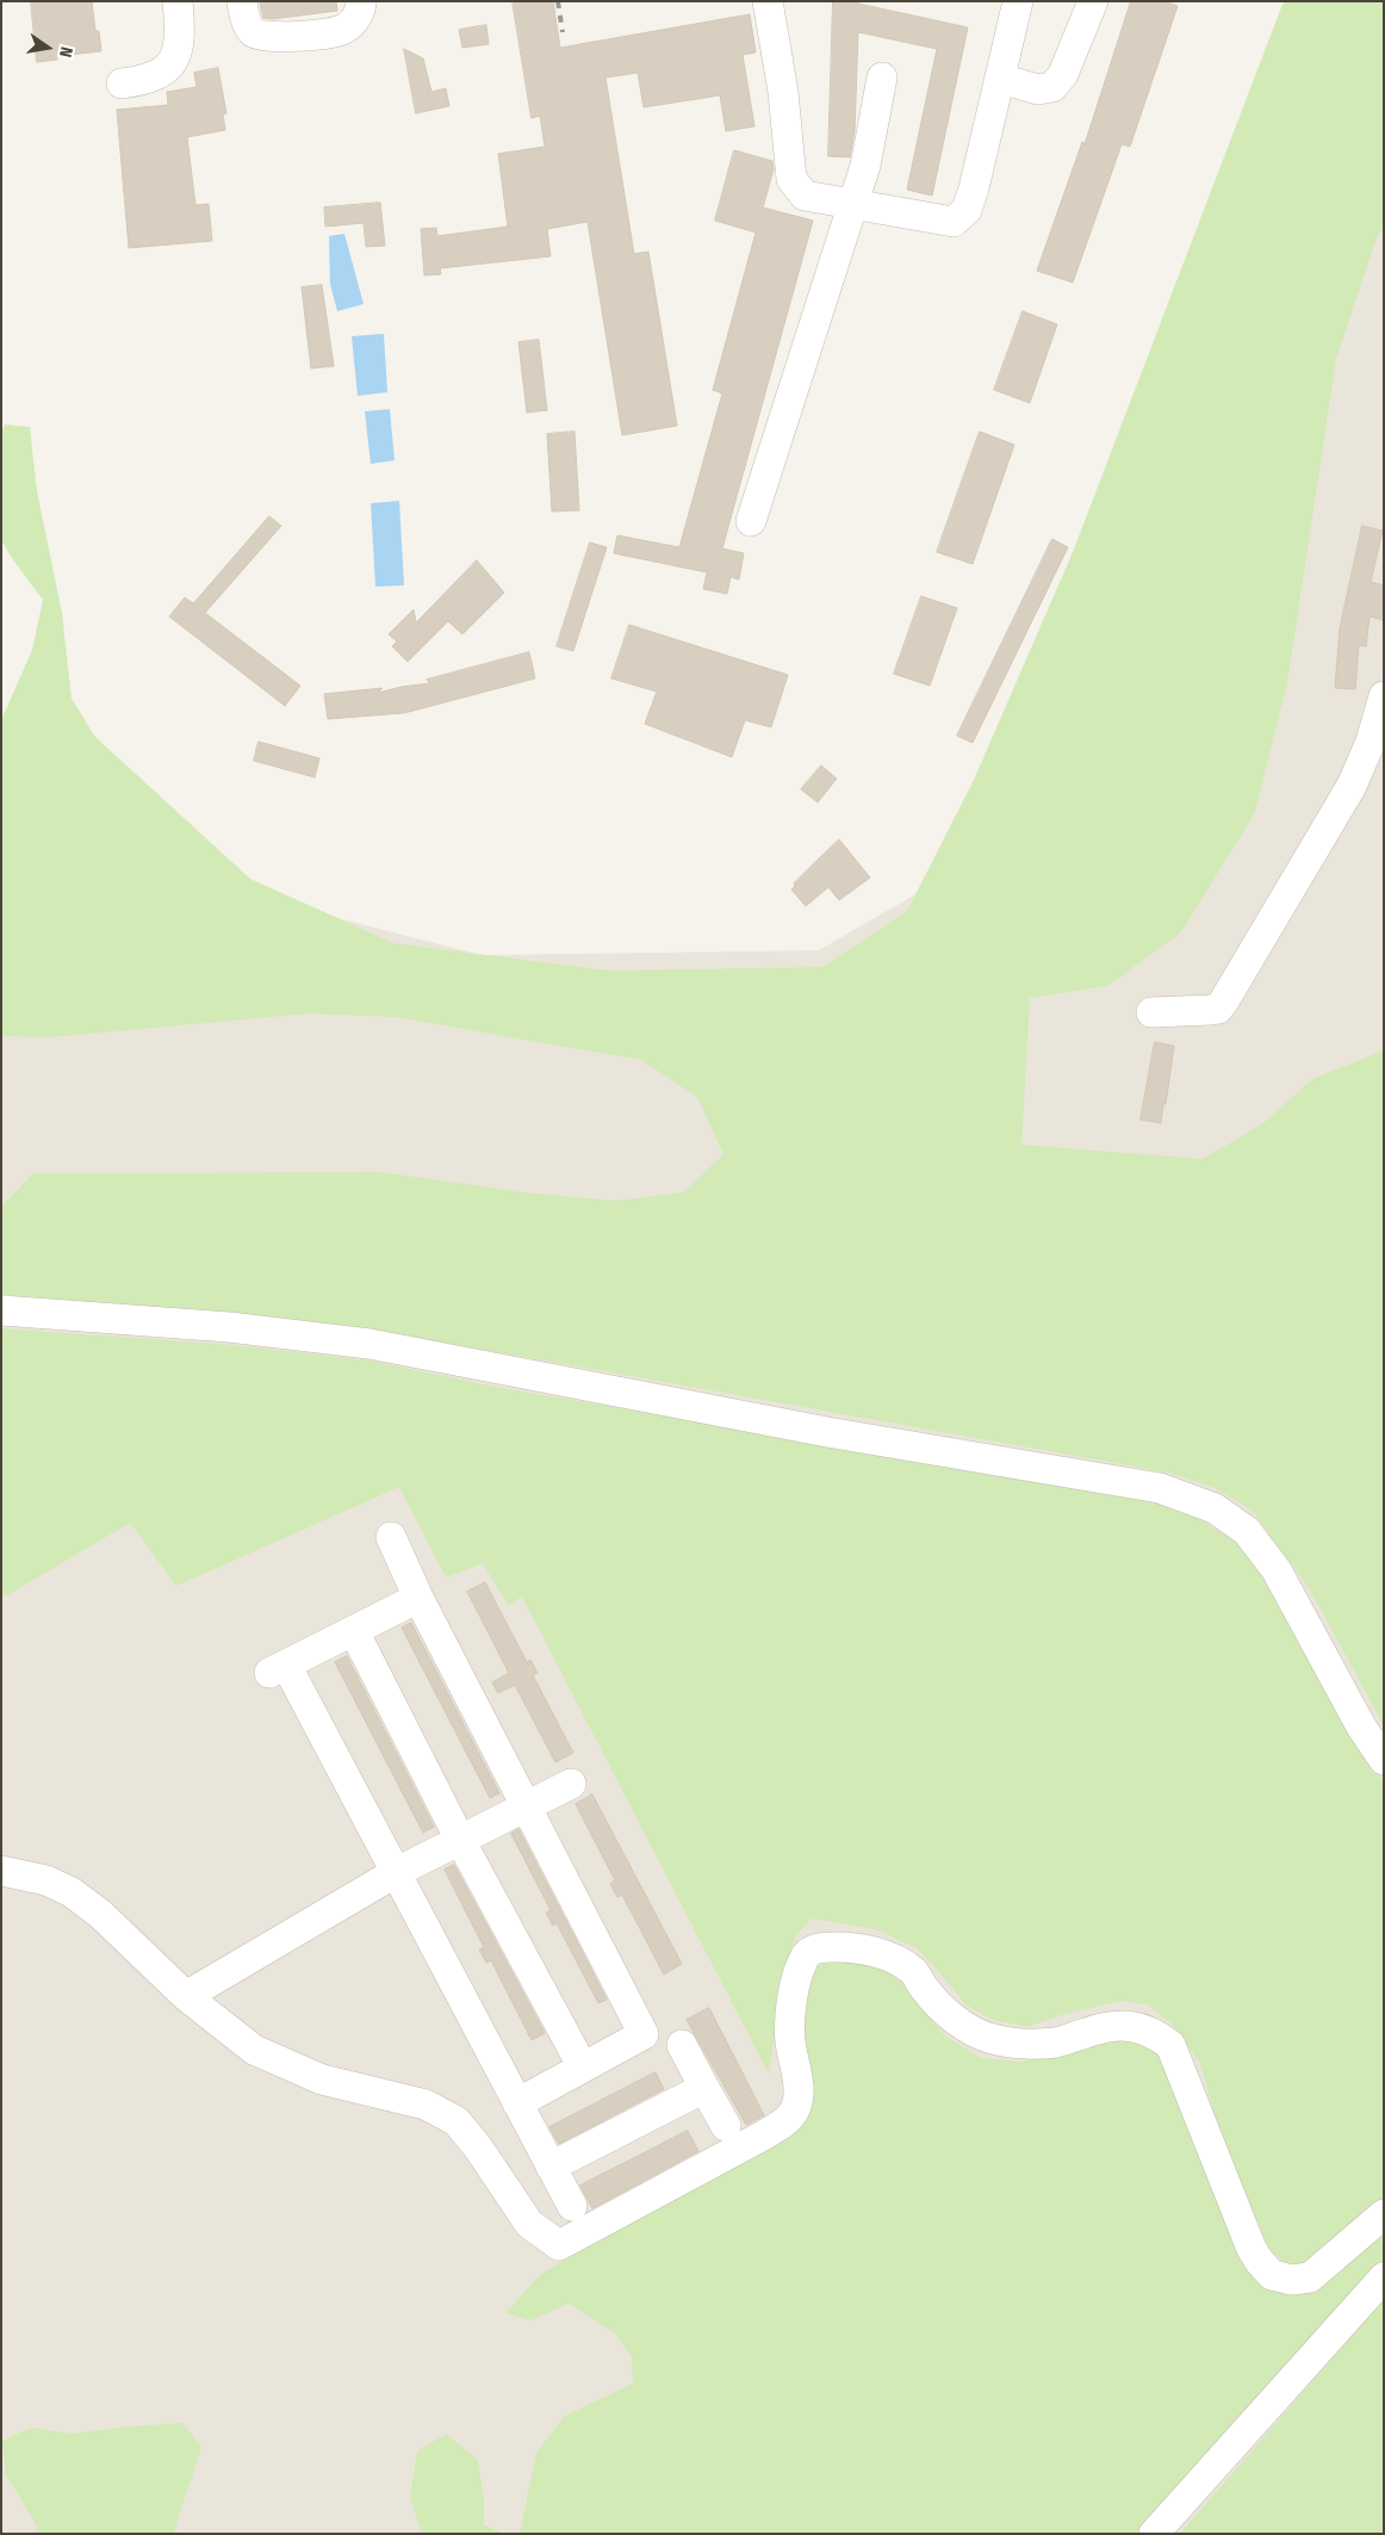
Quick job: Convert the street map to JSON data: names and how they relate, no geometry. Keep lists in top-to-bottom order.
{
  "north": "right"
}
